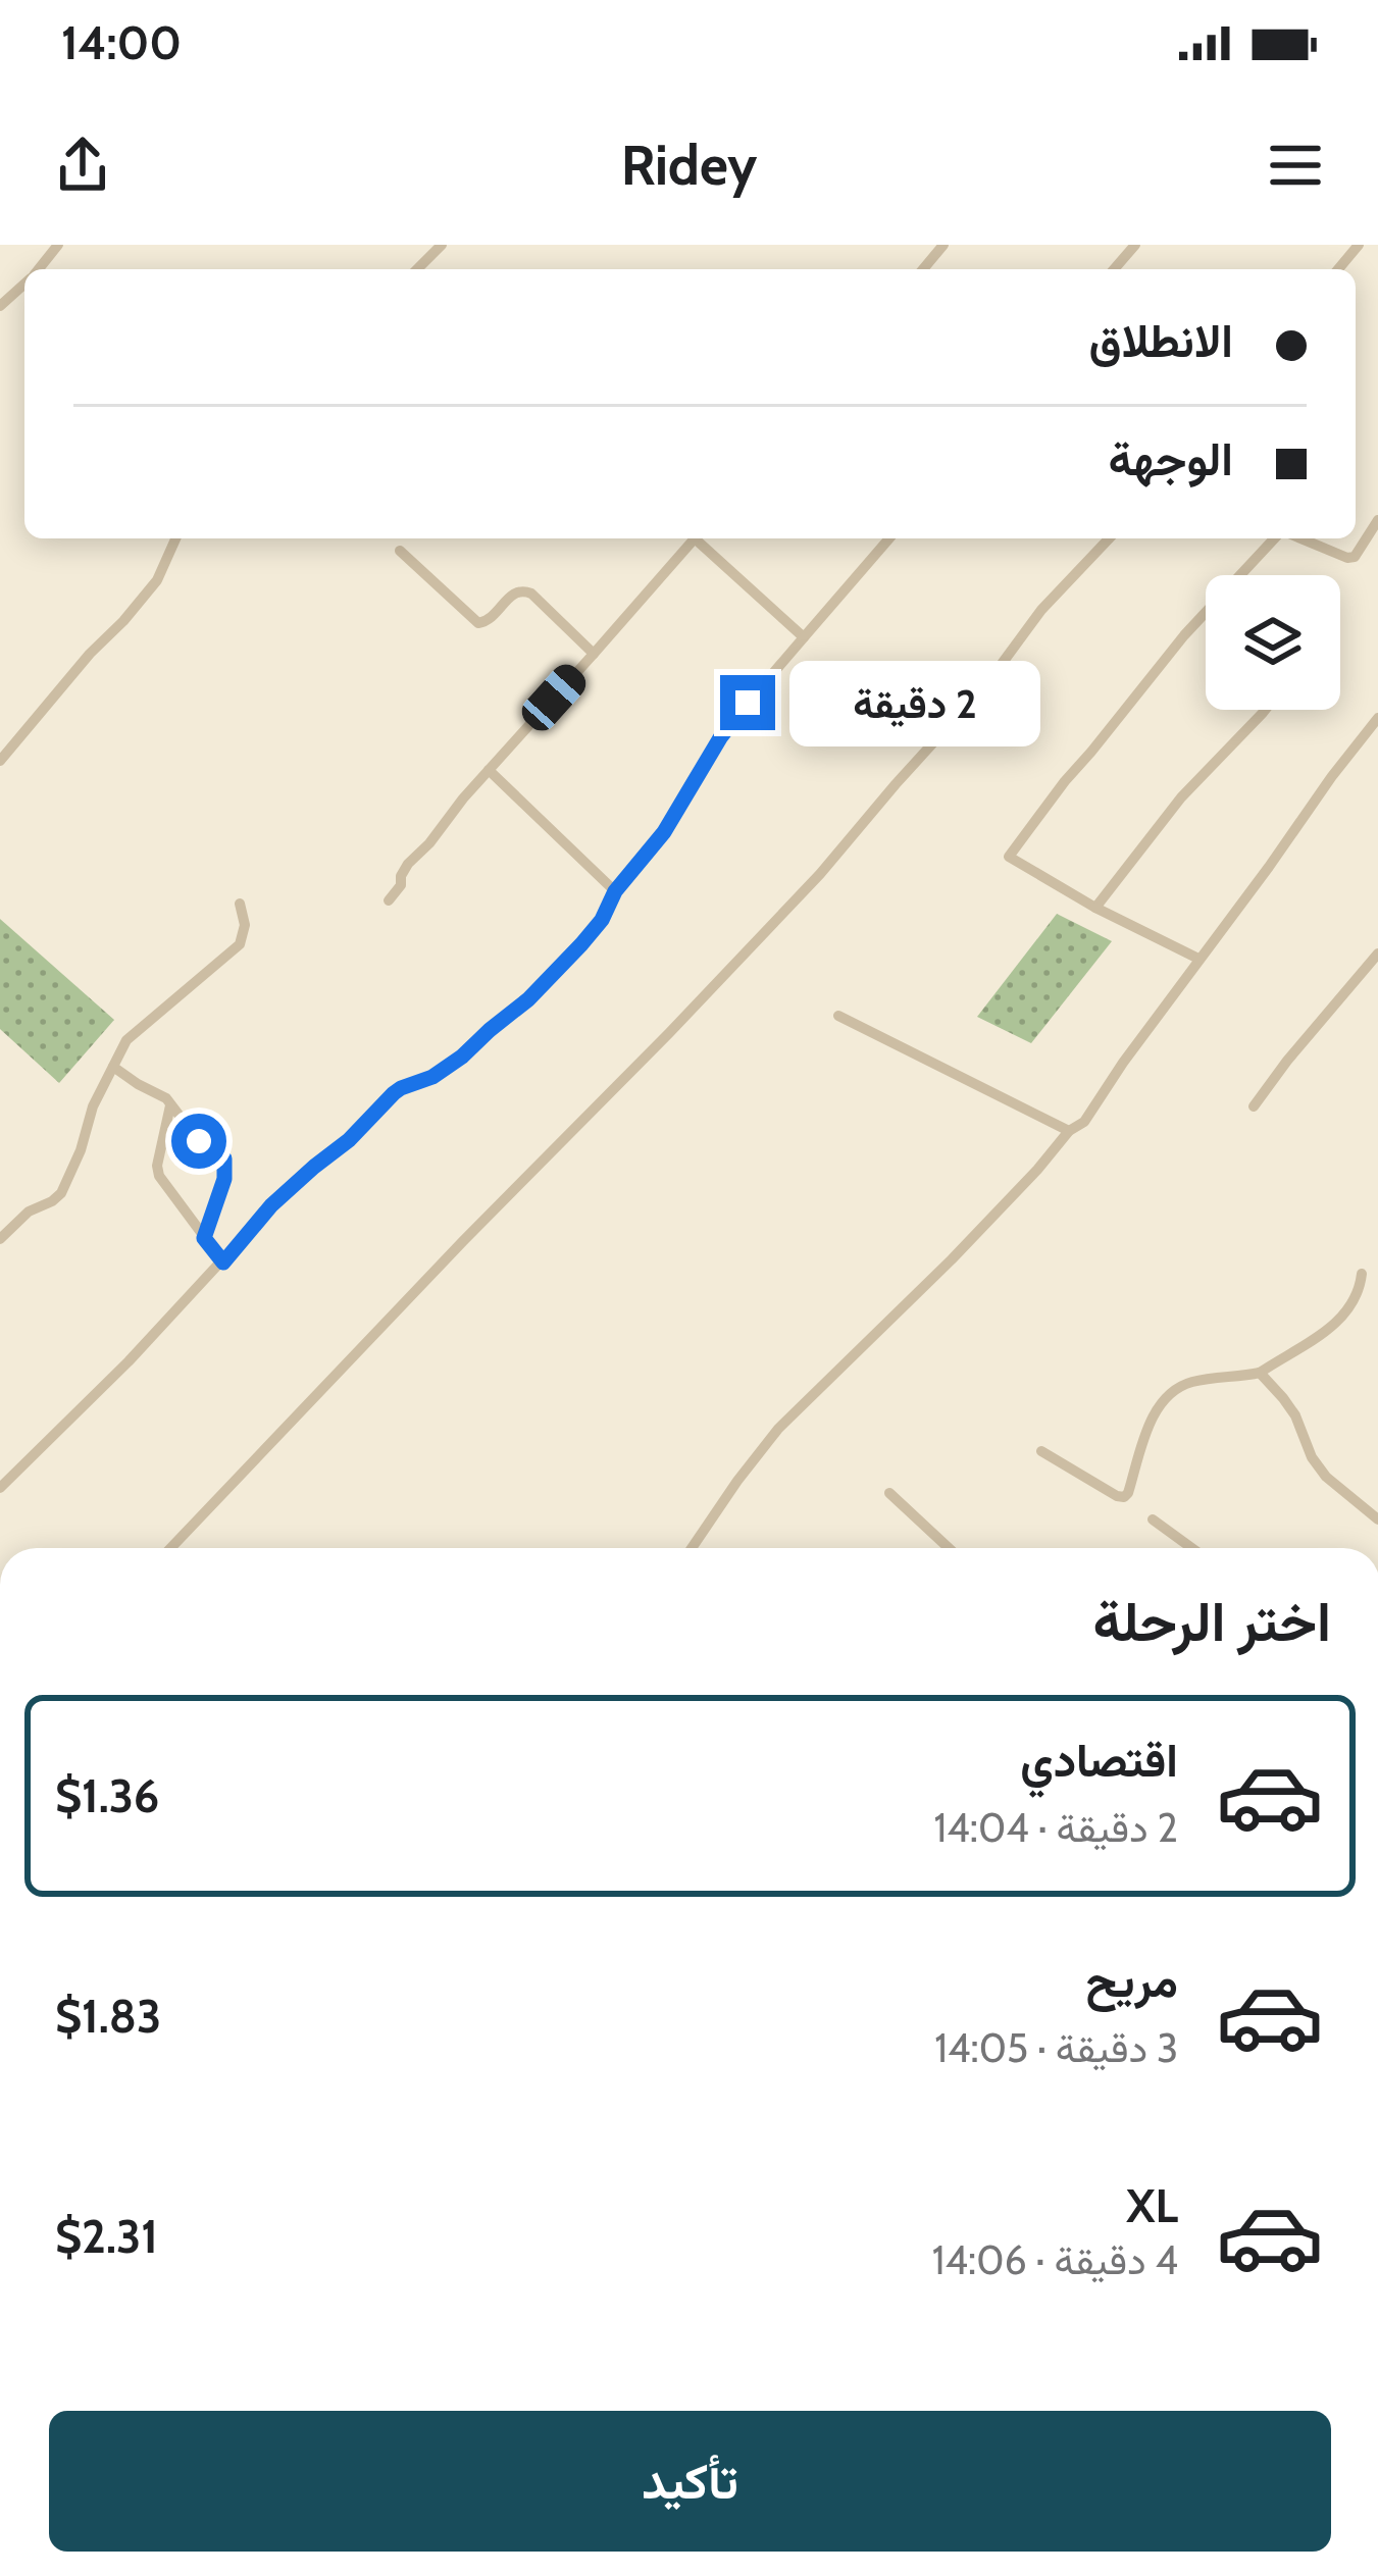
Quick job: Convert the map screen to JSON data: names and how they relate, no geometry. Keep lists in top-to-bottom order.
{
  "page": {
    "status": "14:00",
    "header": "Ridey",
    "banner": ["الانطلاق", "الوجهة"],
    "bubble": "2 دقيقة",
    "heading": "اختر الرحلة",
    "list": [
      {
        "name": "اقتصادي",
        "note": "2 دقيقة · 14:04",
        "value": "$1.36"
      },
      {
        "name": "مريح",
        "note": "3 دقيقة · 14:05",
        "value": "$1.83"
      },
      {
        "name": "XL",
        "note": "4 دقيقة · 14:06",
        "value": "$2.31"
      }
    ],
    "buttons": "تأكيد"
  }
}
